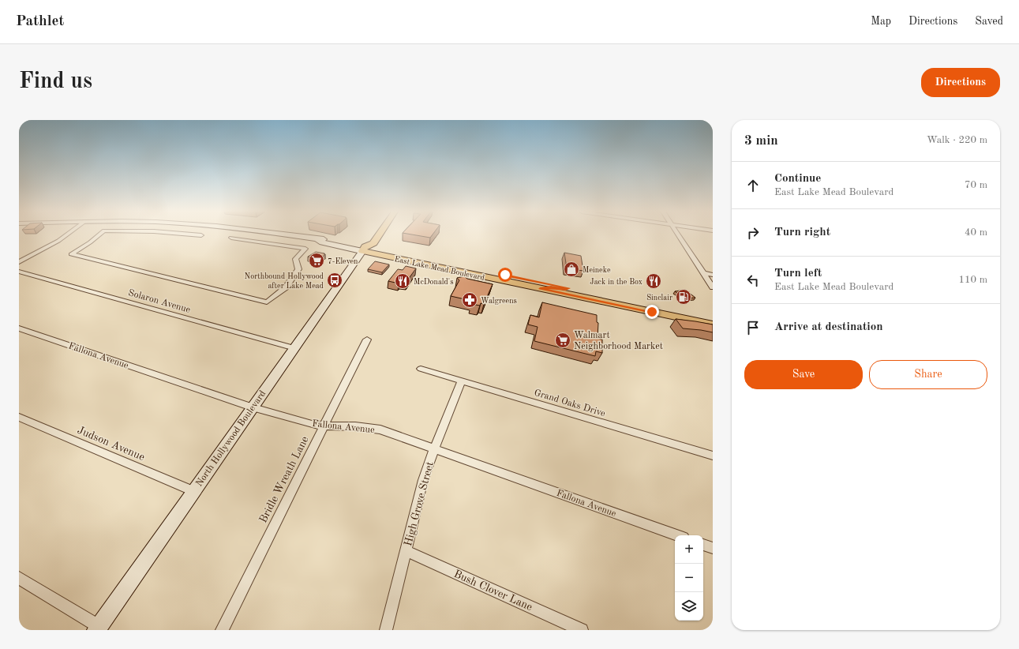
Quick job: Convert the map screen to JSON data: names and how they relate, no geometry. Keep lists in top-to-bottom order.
{
  "streets": {
    "main road": ["East Lake Mead Boulevard", "North Hollywood Boulevard"],
    "street": [
      "Solaron Avenue",
      "Fallona Avenue",
      "Grand Oaks Drive",
      "Judson Avenue",
      "Bridle Wreath Lane",
      "High Grove Street",
      "Bush Clover Lane"
    ]
  },
  "crossings": [
    ["East Lake Mead Boulevard", "North Hollywood Boulevard"],
    ["Solaron Avenue", "North Hollywood Boulevard"],
    ["Fallona Avenue", "North Hollywood Boulevard"],
    ["Fallona Avenue", "Bridle Wreath Lane"],
    ["Fallona Avenue", "High Grove Street"],
    ["Grand Oaks Drive", "High Grove Street"],
    ["North Hollywood Boulevard", "Judson Avenue"],
    ["High Grove Street", "Bush Clover Lane"]
  ],
  "places": {
    "supermarket": ["7-Eleven", "Walmart Neighborhood Market"],
    "shop": ["Meineke"],
    "bus stop": ["Northbound Hollywood after Lake Mead"],
    "restaurant": ["McDonald's", "Jack in the Box"],
    "fuel station": ["Sinclair"],
    "pharmacy": ["Walgreens"]
  },
  "page": {
    "header": "Pathlet",
    "nav": ["Map", "Directions", "Saved"],
    "buttons": [
      "Directions",
      ["Save", "Share"]
    ],
    "title": "Find us",
    "heading": ["3 min", "Walk · 220 m"],
    "list": [
      ["Continue", "East Lake Mead Boulevard", "70 m"],
      ["Turn right", "40 m"],
      ["Turn left", "East Lake Mead Boulevard", "110 m"],
      "Arrive at destination"
    ],
    "map_buttons": ["+", "−"]
  }
}
